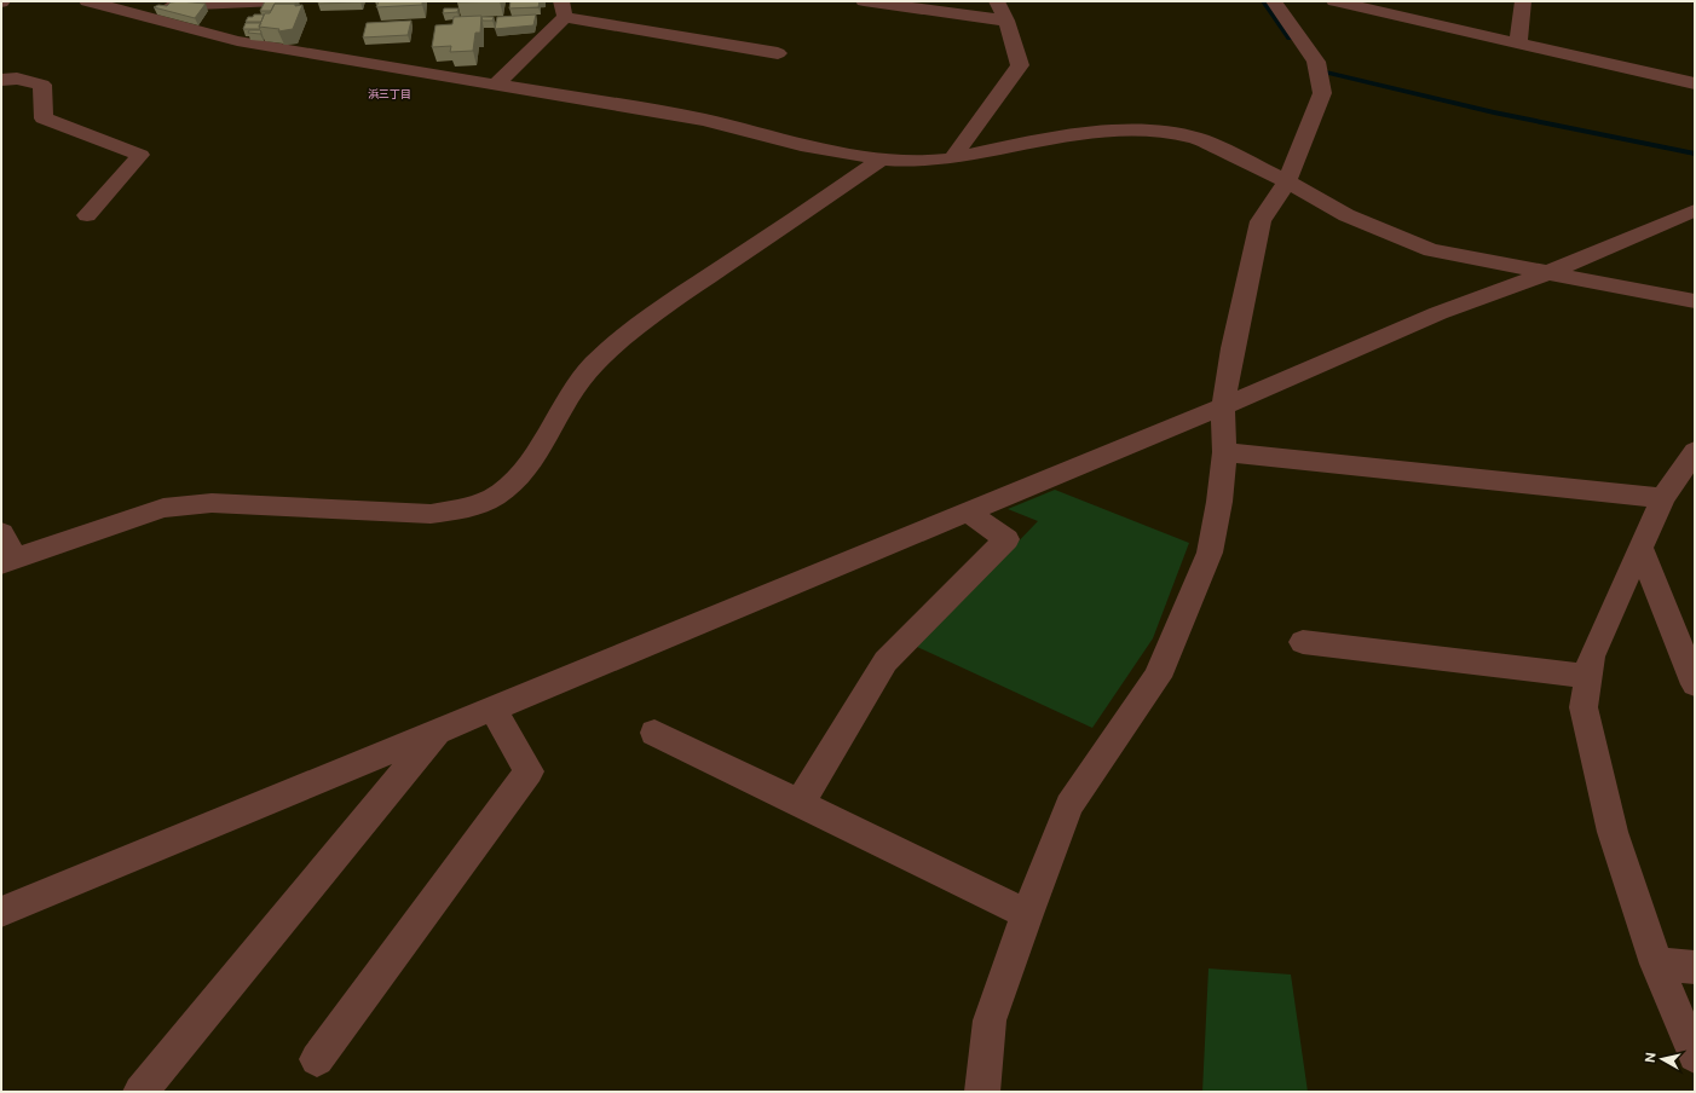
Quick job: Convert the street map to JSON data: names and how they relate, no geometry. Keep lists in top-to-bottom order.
{
  "districts": ["浜三丁目"],
  "north": "left"
}
